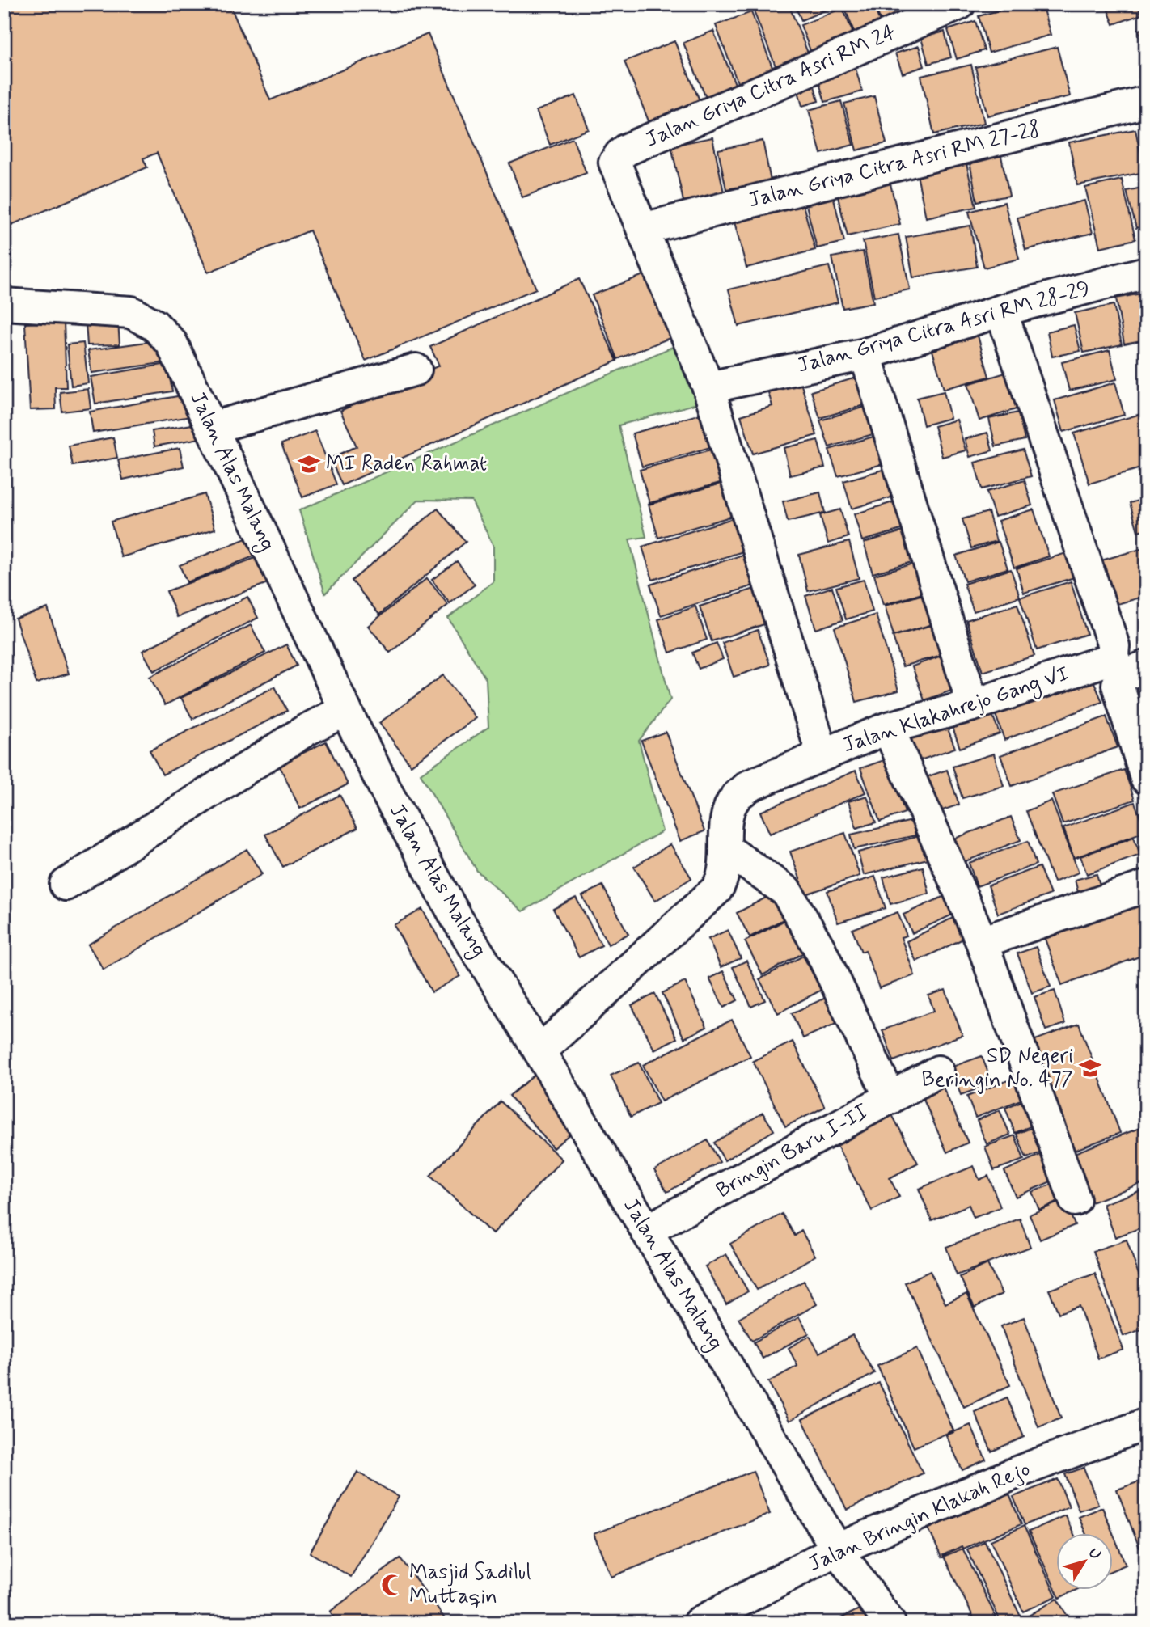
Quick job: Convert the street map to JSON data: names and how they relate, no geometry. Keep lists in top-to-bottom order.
{
  "streets": {
    "street": [
      "Jalan Griya Citra Asri RM 24",
      "Jalan Griya Citra Asri RM 27-28",
      "Jalan Griya Citra Asri RM 28-29",
      "Jalan Alas Malang",
      "Jalan Klakahrejo Gang VI",
      "Bringin Baru I-II",
      "Jalan Bringin Klakah Rejo"
    ]
  },
  "crossings": [
    ["Jalan Griya Citra Asri RM 24", "Jalan Griya Citra Asri RM 27-28"],
    ["Jalan Alas Malang", "Jalan Klakahrejo Gang VI"],
    ["Jalan Alas Malang", "Bringin Baru I-II"],
    ["Jalan Alas Malang", "Jalan Bringin Klakah Rejo"]
  ],
  "places": {
    "school or university": ["MI Raden Rahmat", "SD Negeri Beringin No. 477"],
    "mosque": ["Masjid Sadilul Muttaqin"]
  },
  "north": "top right"
}
